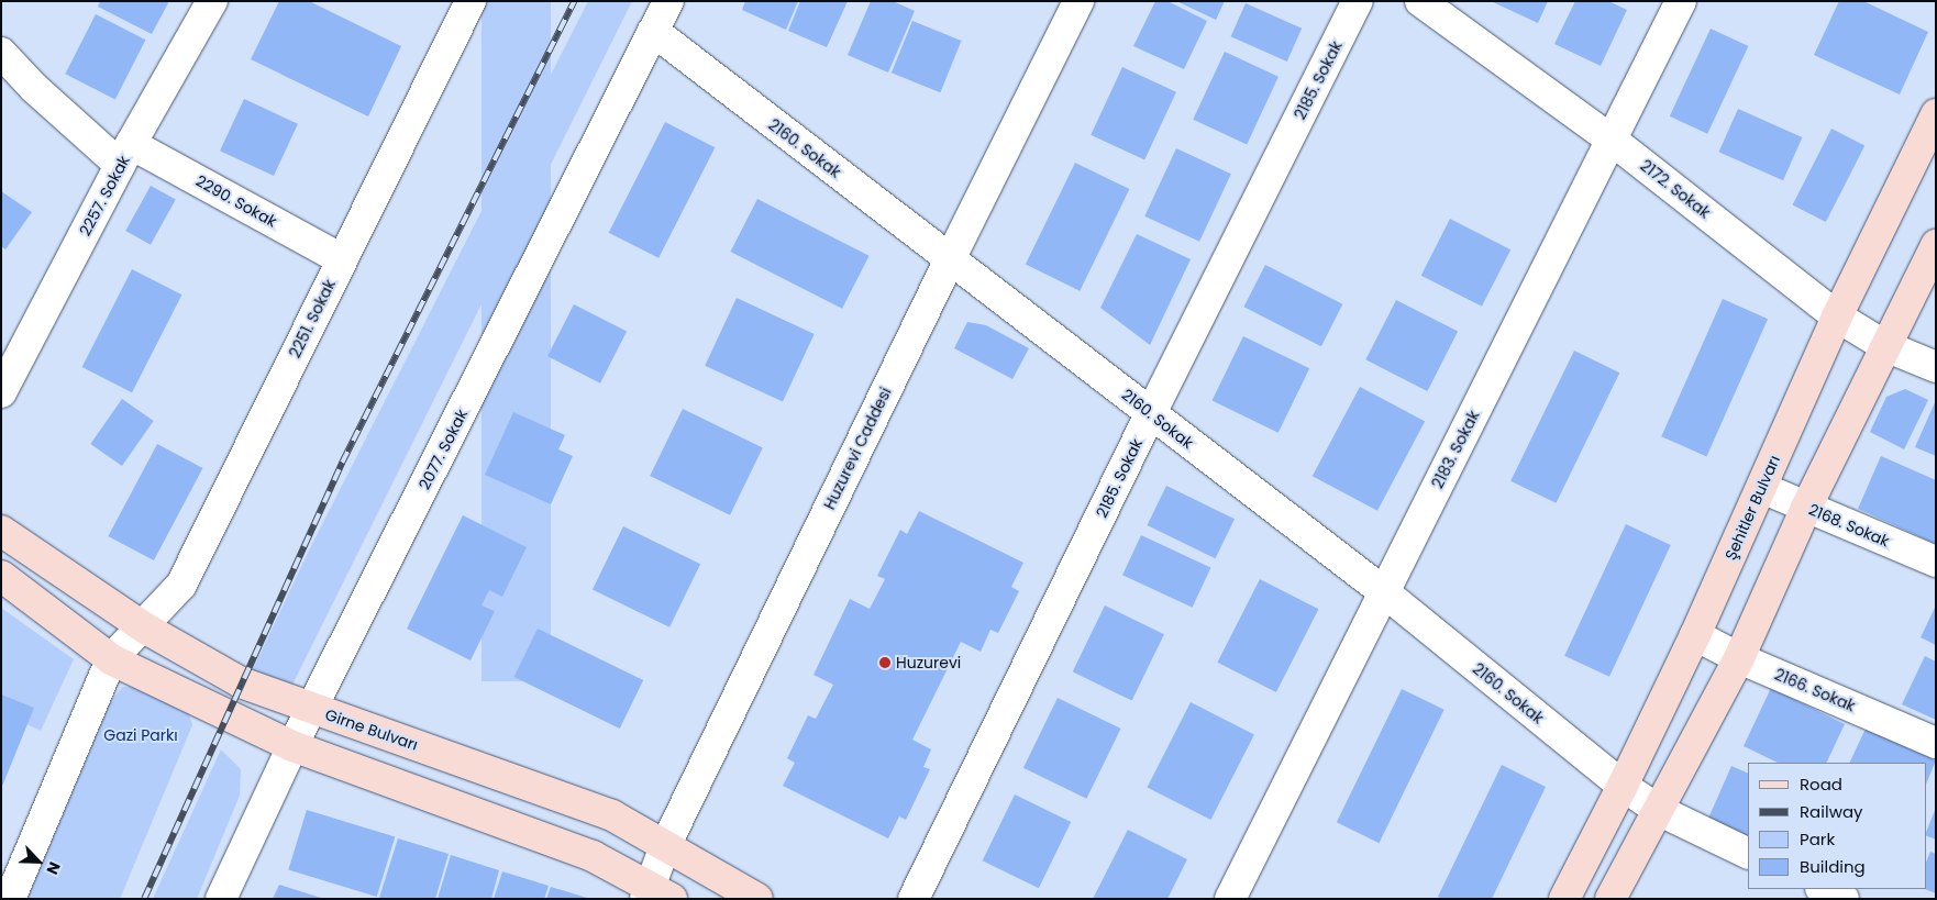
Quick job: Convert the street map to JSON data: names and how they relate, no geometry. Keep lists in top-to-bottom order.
{
  "streets": {
    "main road": ["Şehitler Bulvarı", "Girne Bulvarı"],
    "street": [
      "2185. Sokak",
      "2160. Sokak",
      "2172. Sokak",
      "2257. Sokak",
      "2290. Sokak",
      "2251. Sokak",
      "Huzurevi Caddesi",
      "2077. Sokak",
      "2183. Sokak",
      "2168. Sokak",
      "2166. Sokak"
    ]
  },
  "crossings": [
    ["2185. Sokak", "2160. Sokak"],
    ["2160. Sokak", "Huzurevi Caddesi"],
    ["2160. Sokak", "2077. Sokak"],
    ["2160. Sokak", "2183. Sokak"],
    ["2160. Sokak", "Şehitler Bulvarı"],
    ["2172. Sokak", "2183. Sokak"],
    ["2172. Sokak", "Şehitler Bulvarı"],
    ["2257. Sokak", "2290. Sokak"],
    ["2290. Sokak", "2251. Sokak"],
    ["2251. Sokak", "Girne Bulvarı"],
    ["Huzurevi Caddesi", "Girne Bulvarı"],
    ["2077. Sokak", "Girne Bulvarı"],
    ["Şehitler Bulvarı", "2168. Sokak"],
    ["Şehitler Bulvarı", "2166. Sokak"]
  ],
  "parks": ["Gazi Parkı"],
  "places": ["Huzurevi"],
  "legend": [
    "Road",
    "Railway",
    "Park",
    "Building"
  ],
  "north": "bottom right"
}
